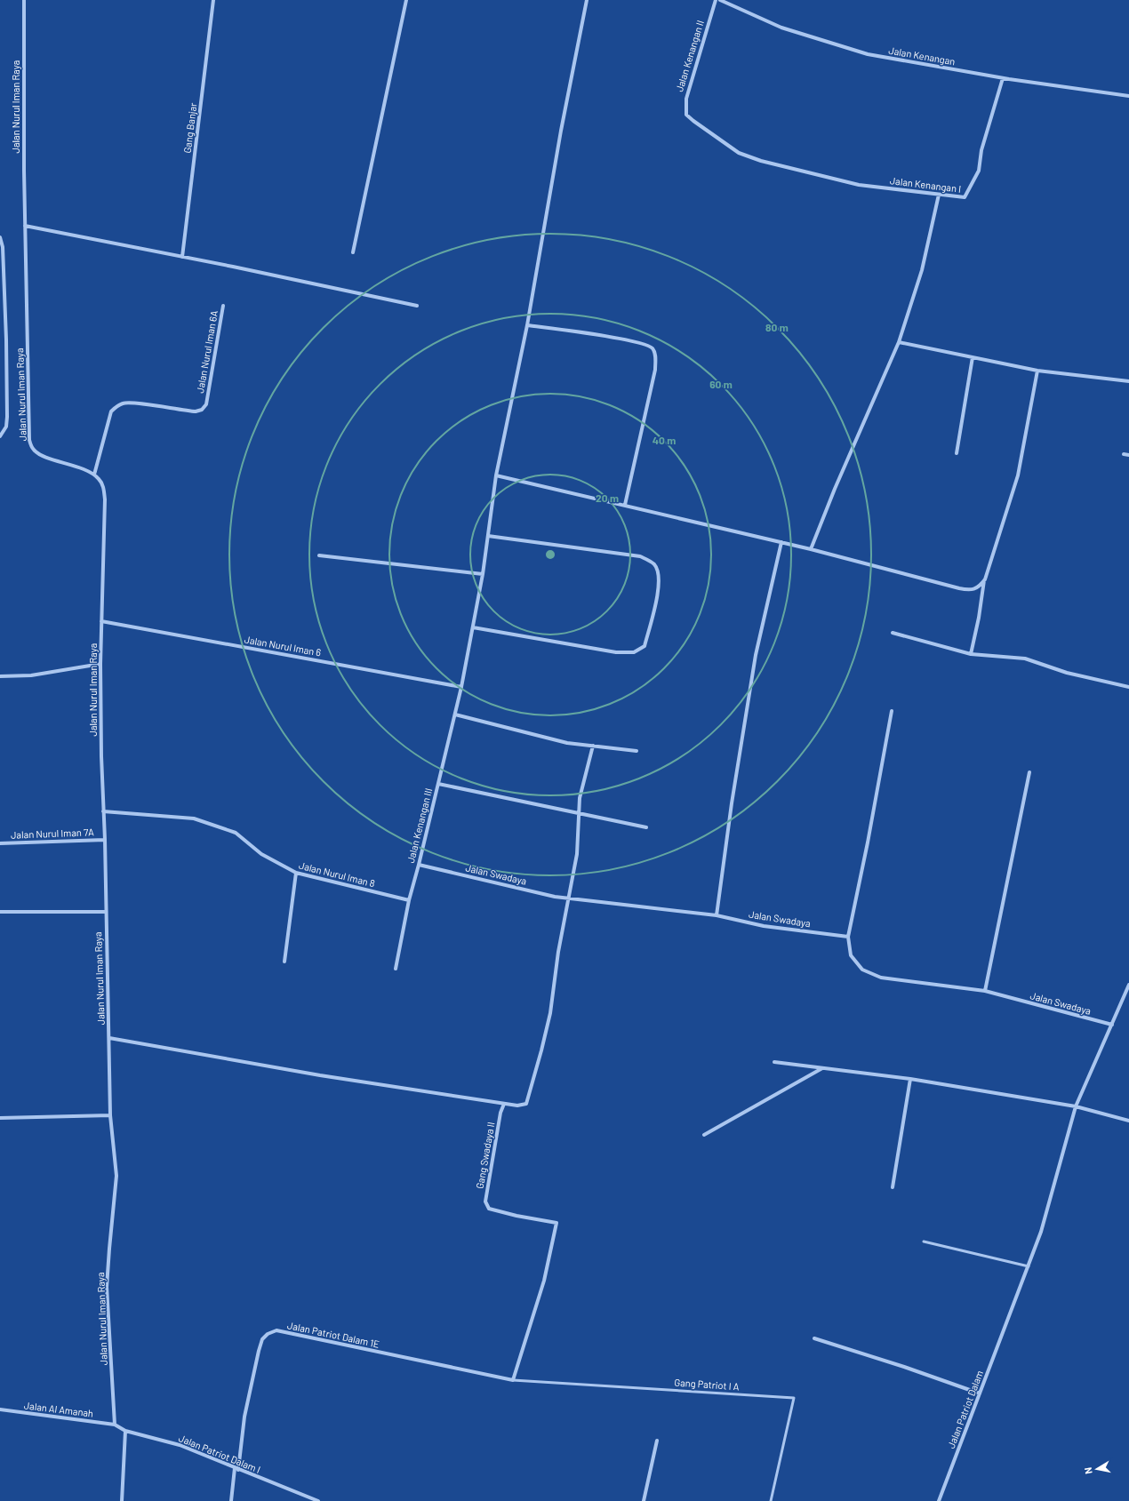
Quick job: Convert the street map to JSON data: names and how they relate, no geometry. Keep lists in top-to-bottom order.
{
  "streets": {
    "street": [
      "Jalan Kenangan II",
      "Jalan Kenangan",
      "Jalan Nurul Iman Raya",
      "Gang Banjar",
      "Jalan Kenangan I",
      "Jalan Nurul Iman 6A",
      "Jalan Nurul Iman 6",
      "Jalan Kenangan III",
      "Jalan Nurul Iman 7A",
      "Jalan Nurul Iman 8",
      "Jalan Swadaya",
      "Gang Swadaya II",
      "Jalan Patriot Dalam 1E",
      "Jalan Al Amanah",
      "Jalan Patriot Dalam",
      "Jalan Patriot Dalam I"
    ],
    "lane": ["Gang Patriot I A"]
  },
  "crossings": [
    ["Jalan Kenangan II", "Jalan Kenangan I"],
    ["Jalan Kenangan", "Jalan Kenangan I"],
    ["Jalan Nurul Iman Raya", "Jalan Nurul Iman 6A"],
    ["Jalan Nurul Iman Raya", "Jalan Nurul Iman 6"],
    ["Jalan Nurul Iman Raya", "Jalan Nurul Iman 7A"],
    ["Jalan Nurul Iman Raya", "Jalan Nurul Iman 8"],
    ["Jalan Nurul Iman Raya", "Jalan Al Amanah"],
    ["Jalan Nurul Iman Raya", "Jalan Patriot Dalam I"],
    ["Jalan Nurul Iman 6", "Jalan Kenangan III"],
    ["Jalan Kenangan III", "Jalan Nurul Iman 8"],
    ["Jalan Kenangan III", "Jalan Swadaya"],
    ["Jalan Swadaya", "Jalan Patriot Dalam"],
    ["Gang Swadaya II", "Jalan Patriot Dalam 1E"],
    ["Gang Swadaya II", "Gang Patriot I A"],
    ["Jalan Patriot Dalam 1E", "Gang Patriot I A"],
    ["Jalan Patriot Dalam 1E", "Jalan Patriot Dalam I"],
    ["Jalan Al Amanah", "Jalan Patriot Dalam I"]
  ],
  "north": "left",
  "rings": [
    "80 m",
    "60 m",
    "40 m",
    "20 m"
  ]
}
